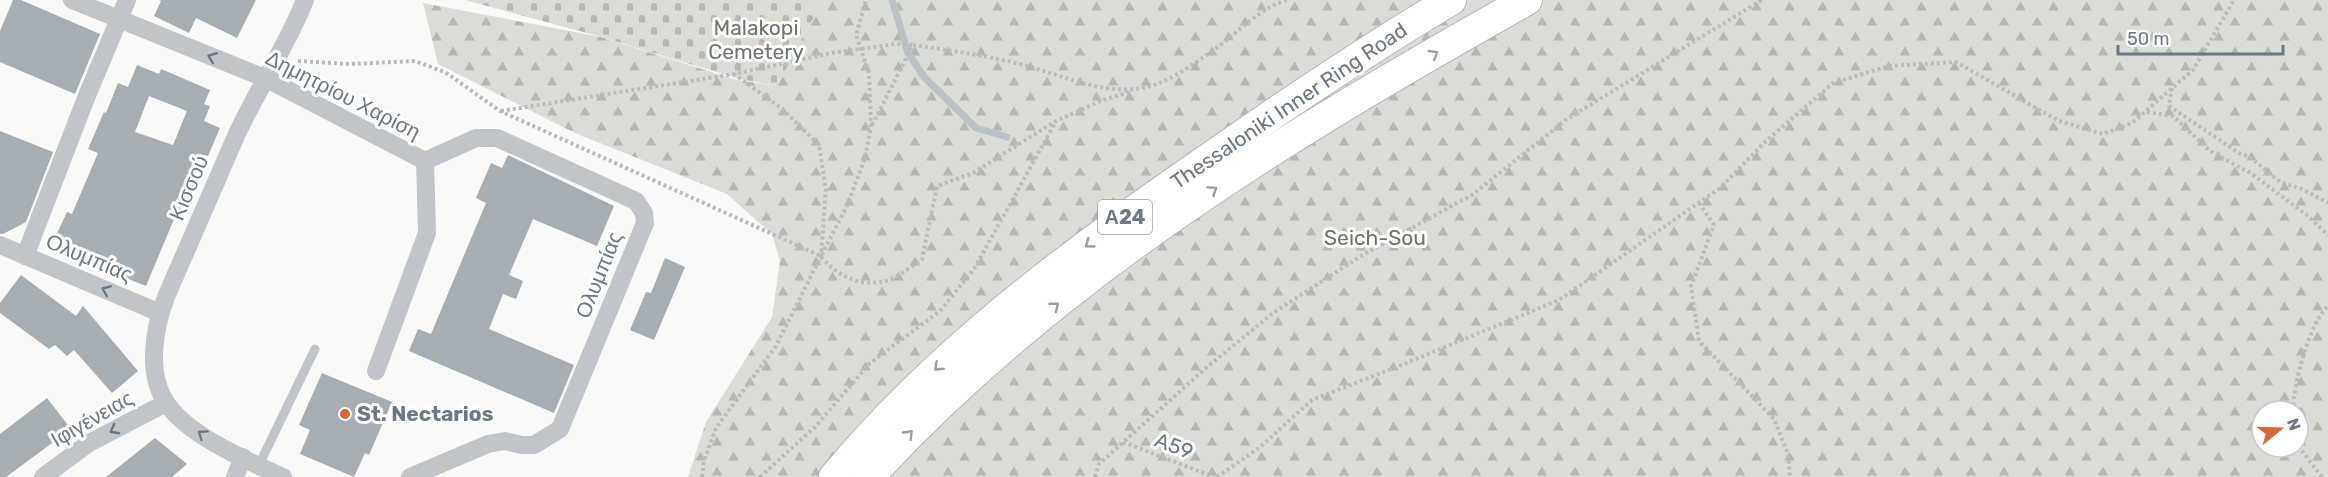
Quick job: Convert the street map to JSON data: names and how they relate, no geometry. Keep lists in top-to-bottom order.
{
  "streets": {
    "highway": ["Thessaloniki Inner Ring Road", "Α24"],
    "street": [
      "Δημητρίου Χαρίση",
      "Κισσού",
      "Ολυμπίας",
      "Ιφιγένειας"
    ],
    "path": ["Α59"]
  },
  "crossings": [
    ["Δημητρίου Χαρίση", "Κισσού"],
    ["Δημητρίου Χαρίση", "Ολυμπίας"],
    ["Κισσού", "Ολυμπίας"],
    ["Κισσού", "Ιφιγένειας"]
  ],
  "one_way": ["Ιφιγένειας"],
  "parks": ["Malakopi Cemetery", "Seich-Sou"],
  "places": ["St. Nectarios"],
  "scale_bar": "50 m",
  "north": "right"
}
